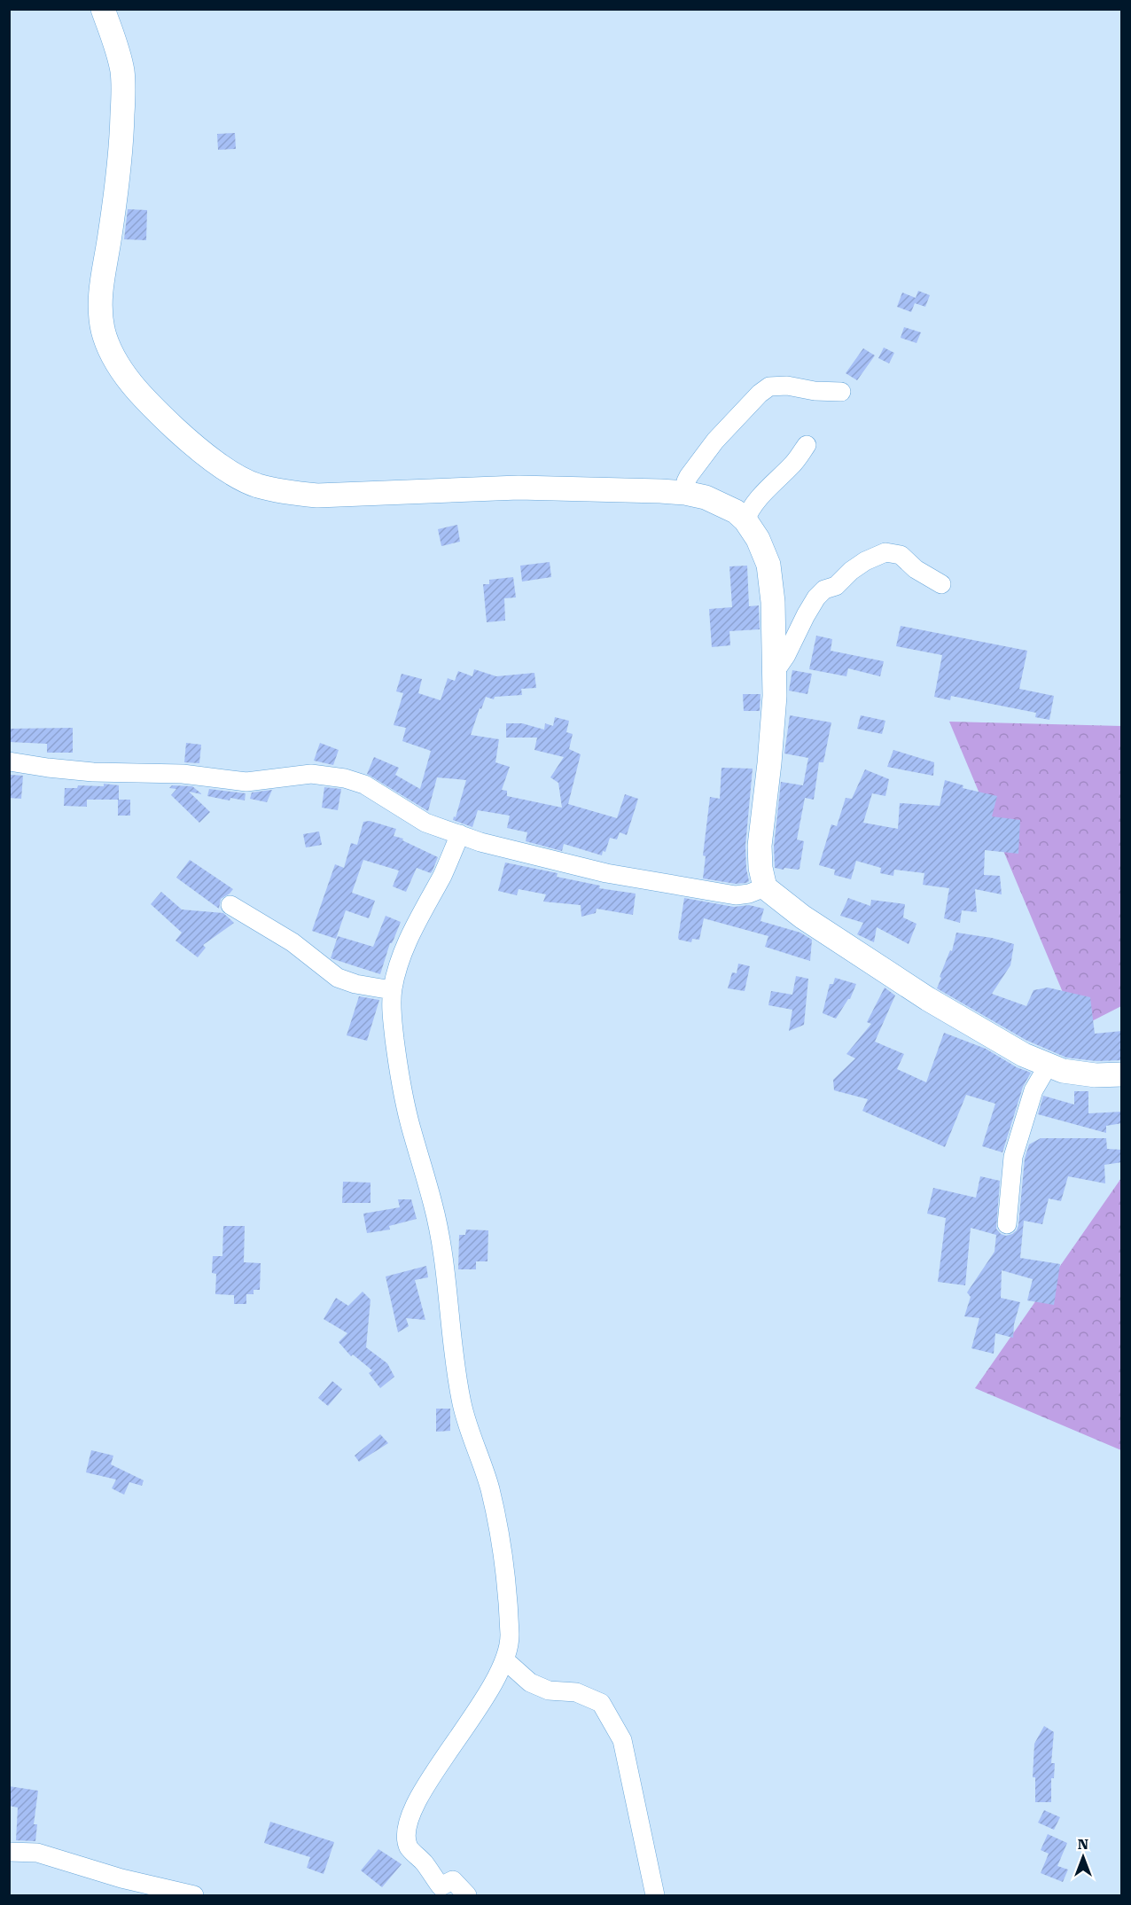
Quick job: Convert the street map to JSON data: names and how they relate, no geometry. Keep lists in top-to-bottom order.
{
  "north": "top"
}
